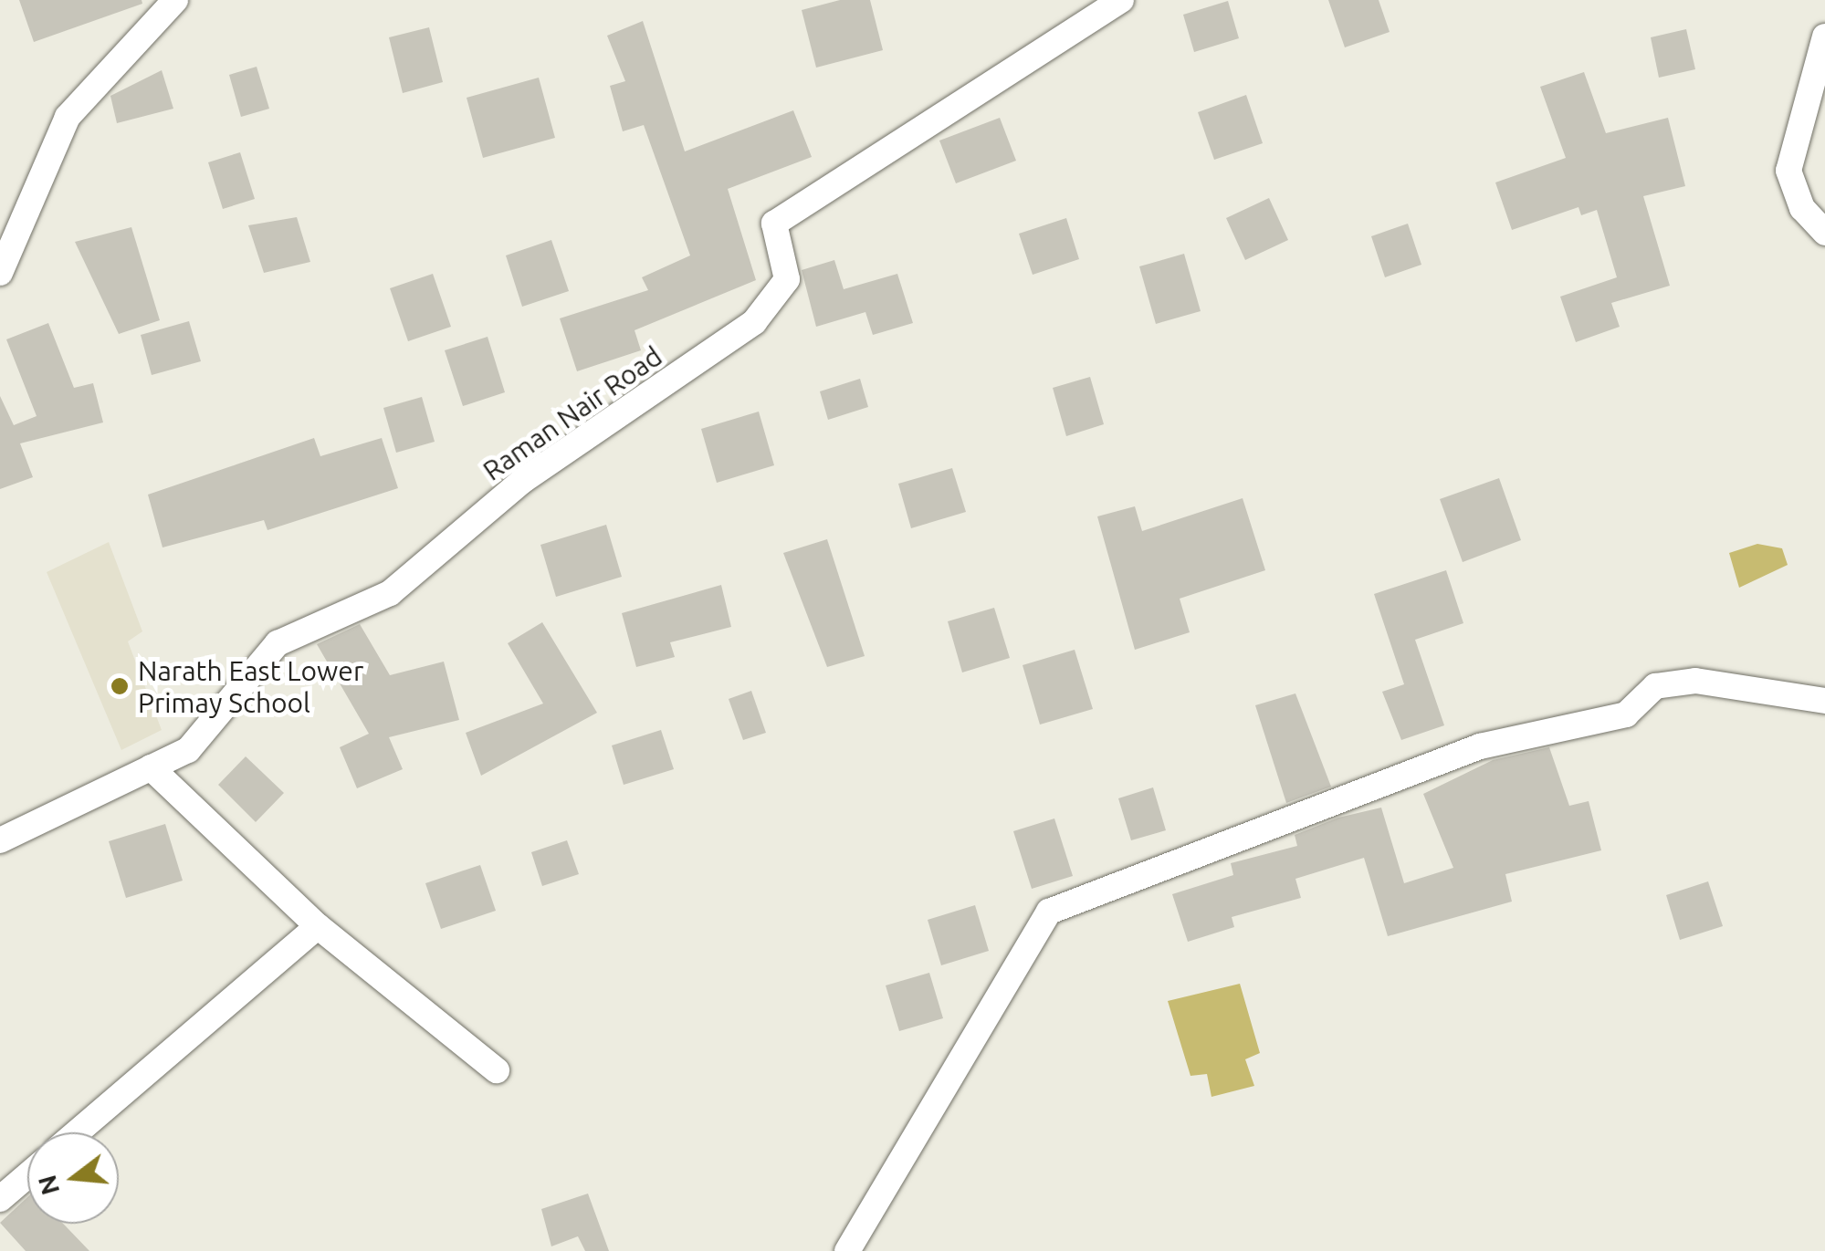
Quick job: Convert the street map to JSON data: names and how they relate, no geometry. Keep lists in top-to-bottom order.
{
  "streets": {
    "street": ["Raman Nair Road"]
  },
  "places": ["Narath East Lower Primay School"],
  "north": "left"
}
